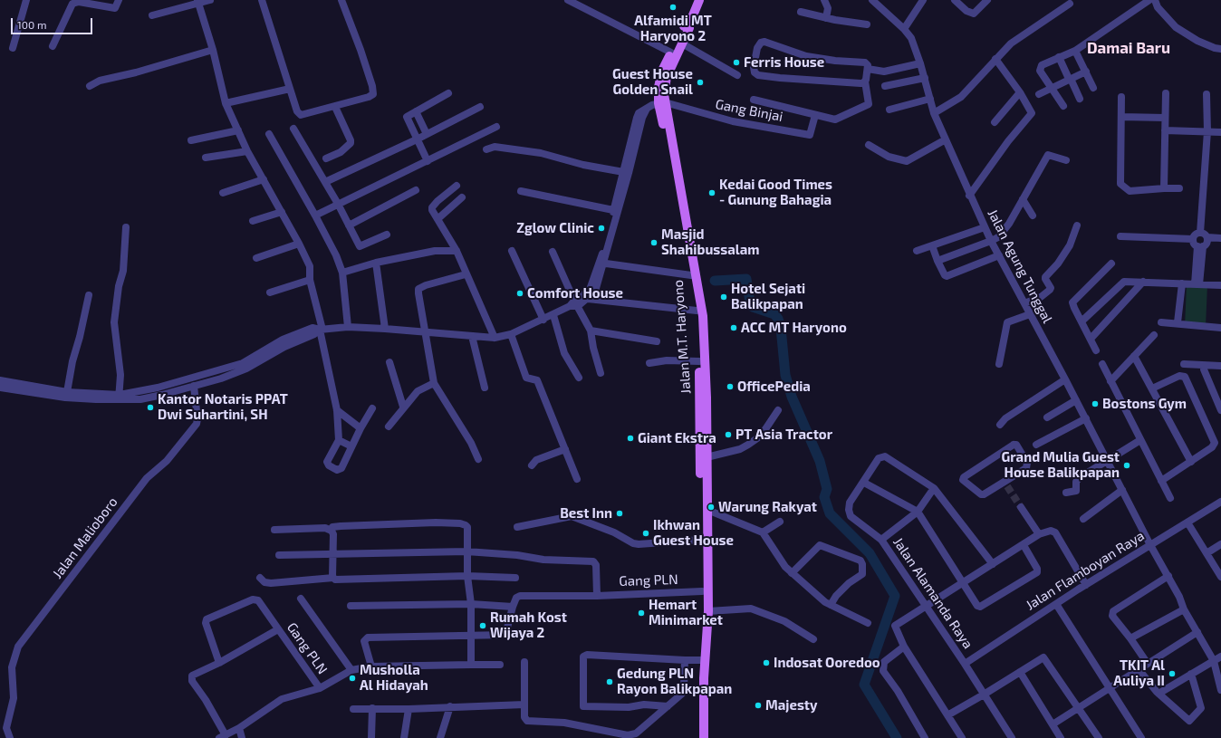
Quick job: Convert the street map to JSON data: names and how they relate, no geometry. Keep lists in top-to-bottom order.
{
  "streets": {
    "main road": ["Jalan M.T. Haryono"],
    "street": [
      "Gang Binjai",
      "Jalan Agung Tunggal",
      "Jalan Malioboro",
      "Jalan Flamboyan Raya",
      "Gang PLN",
      "Jalan Alamanda Raya"
    ]
  },
  "crossings": [
    ["Gang Binjai", "Jalan M.T. Haryono"],
    ["Jalan Agung Tunggal", "Jalan Flamboyan Raya"],
    ["Jalan M.T. Haryono", "Gang PLN"],
    ["Jalan Flamboyan Raya", "Jalan Alamanda Raya"]
  ],
  "districts": ["Damai Baru"],
  "places": [
    "Alfamidi MT Haryono 2",
    "Ferris House",
    "Guest House Golden Snail",
    "Kedai Good Times - Gunung Bahagia",
    "Zglow Clinic",
    "Masjid Shahibussalam",
    "Comfort House",
    "Hotel Sejati Balikpapan",
    "ACC MT Haryono",
    "OfficePedia",
    "Bostons Gym",
    "Kantor Notaris PPAT Dwi Suhartini, SH",
    "PT Asia Tractor",
    "Giant Ekstra",
    "Grand Mulia Guest House Balikpapan",
    "Warung Rakyat",
    "Best Inn",
    "Ikhwan Guest House",
    "Hemart Minimarket",
    "Rumah Kost Wijaya 2",
    "Indosat Ooredoo",
    "TKIT Al Auliya II",
    "Musholla Al Hidayah",
    "Gedung PLN Rayon Balikpapan",
    "Majesty"
  ],
  "scale_bar": "100 m"
}
